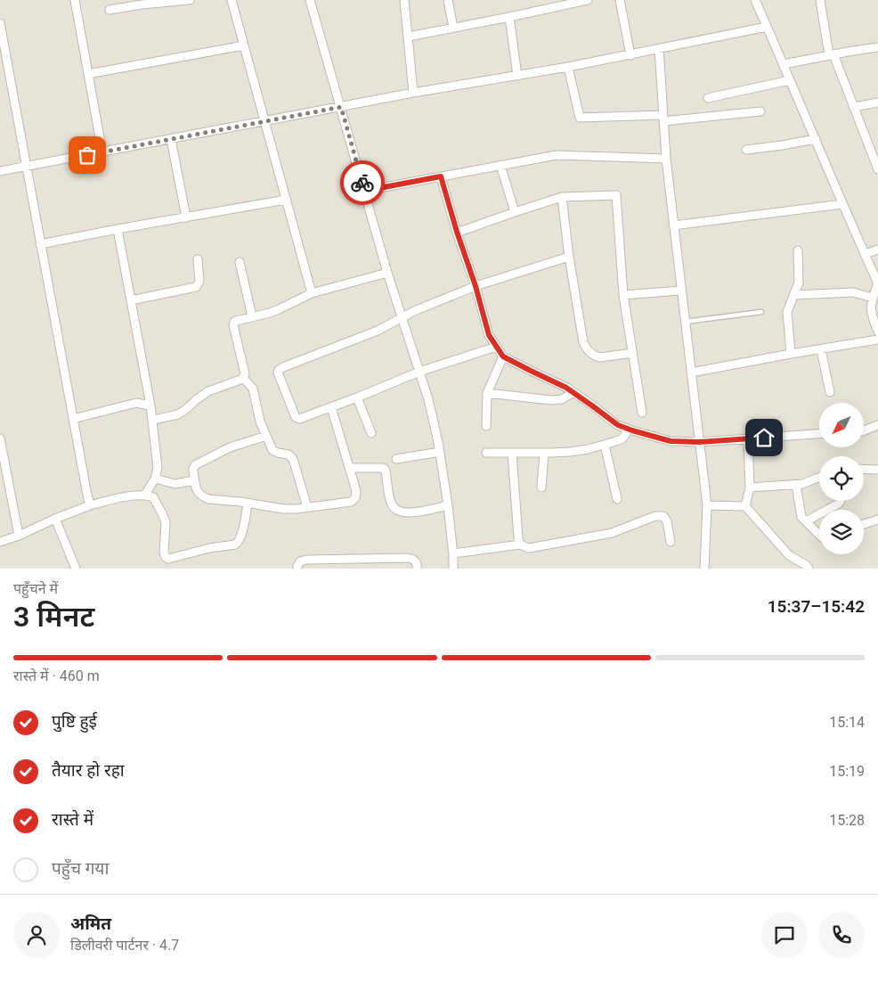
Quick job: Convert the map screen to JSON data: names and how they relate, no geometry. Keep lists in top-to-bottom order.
{
  "north": "bottom left",
  "page": {
    "heading": ["3 मिनट", "पहुँचने में", "15:37–15:42"],
    "panel": ["अमित", "डिलीवरी पार्टनर · 4.7"],
    "bar": "रास्ते में · 460 m",
    "list": [
      ["पुष्टि हुई", "15:14"],
      ["तैयार हो रहा", "15:19"],
      ["रास्ते में", "15:28"],
      "पहुँच गया"
    ]
  }
}
